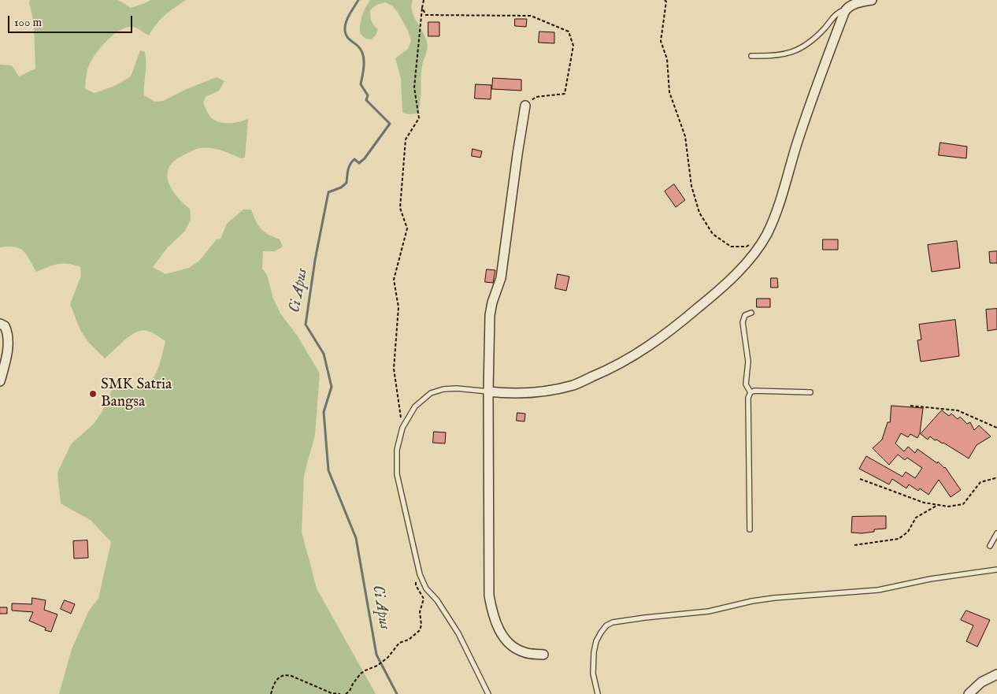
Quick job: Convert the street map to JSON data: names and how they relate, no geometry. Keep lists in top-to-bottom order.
{
  "water": ["Ci Apus"],
  "places": ["SMK Satria Bangsa"],
  "scale_bar": "100 m"
}
